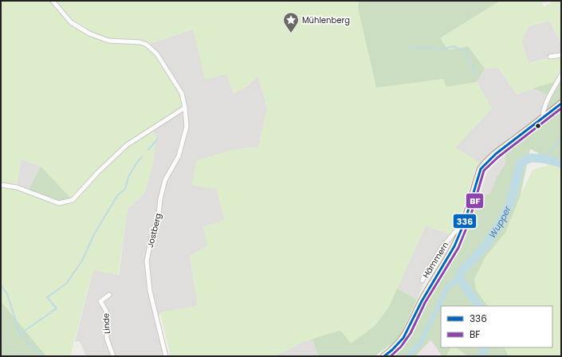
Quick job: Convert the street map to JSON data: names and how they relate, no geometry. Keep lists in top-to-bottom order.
{
  "streets": {
    "street": ["Jostberg", "Hämmern", "Linde"]
  },
  "water": ["Wupper"],
  "places": {
    "place": ["Mühlenberg"]
  },
  "lines": ["transit line 336", "transit line BF"],
  "legend": ["336", "BF"]
}
